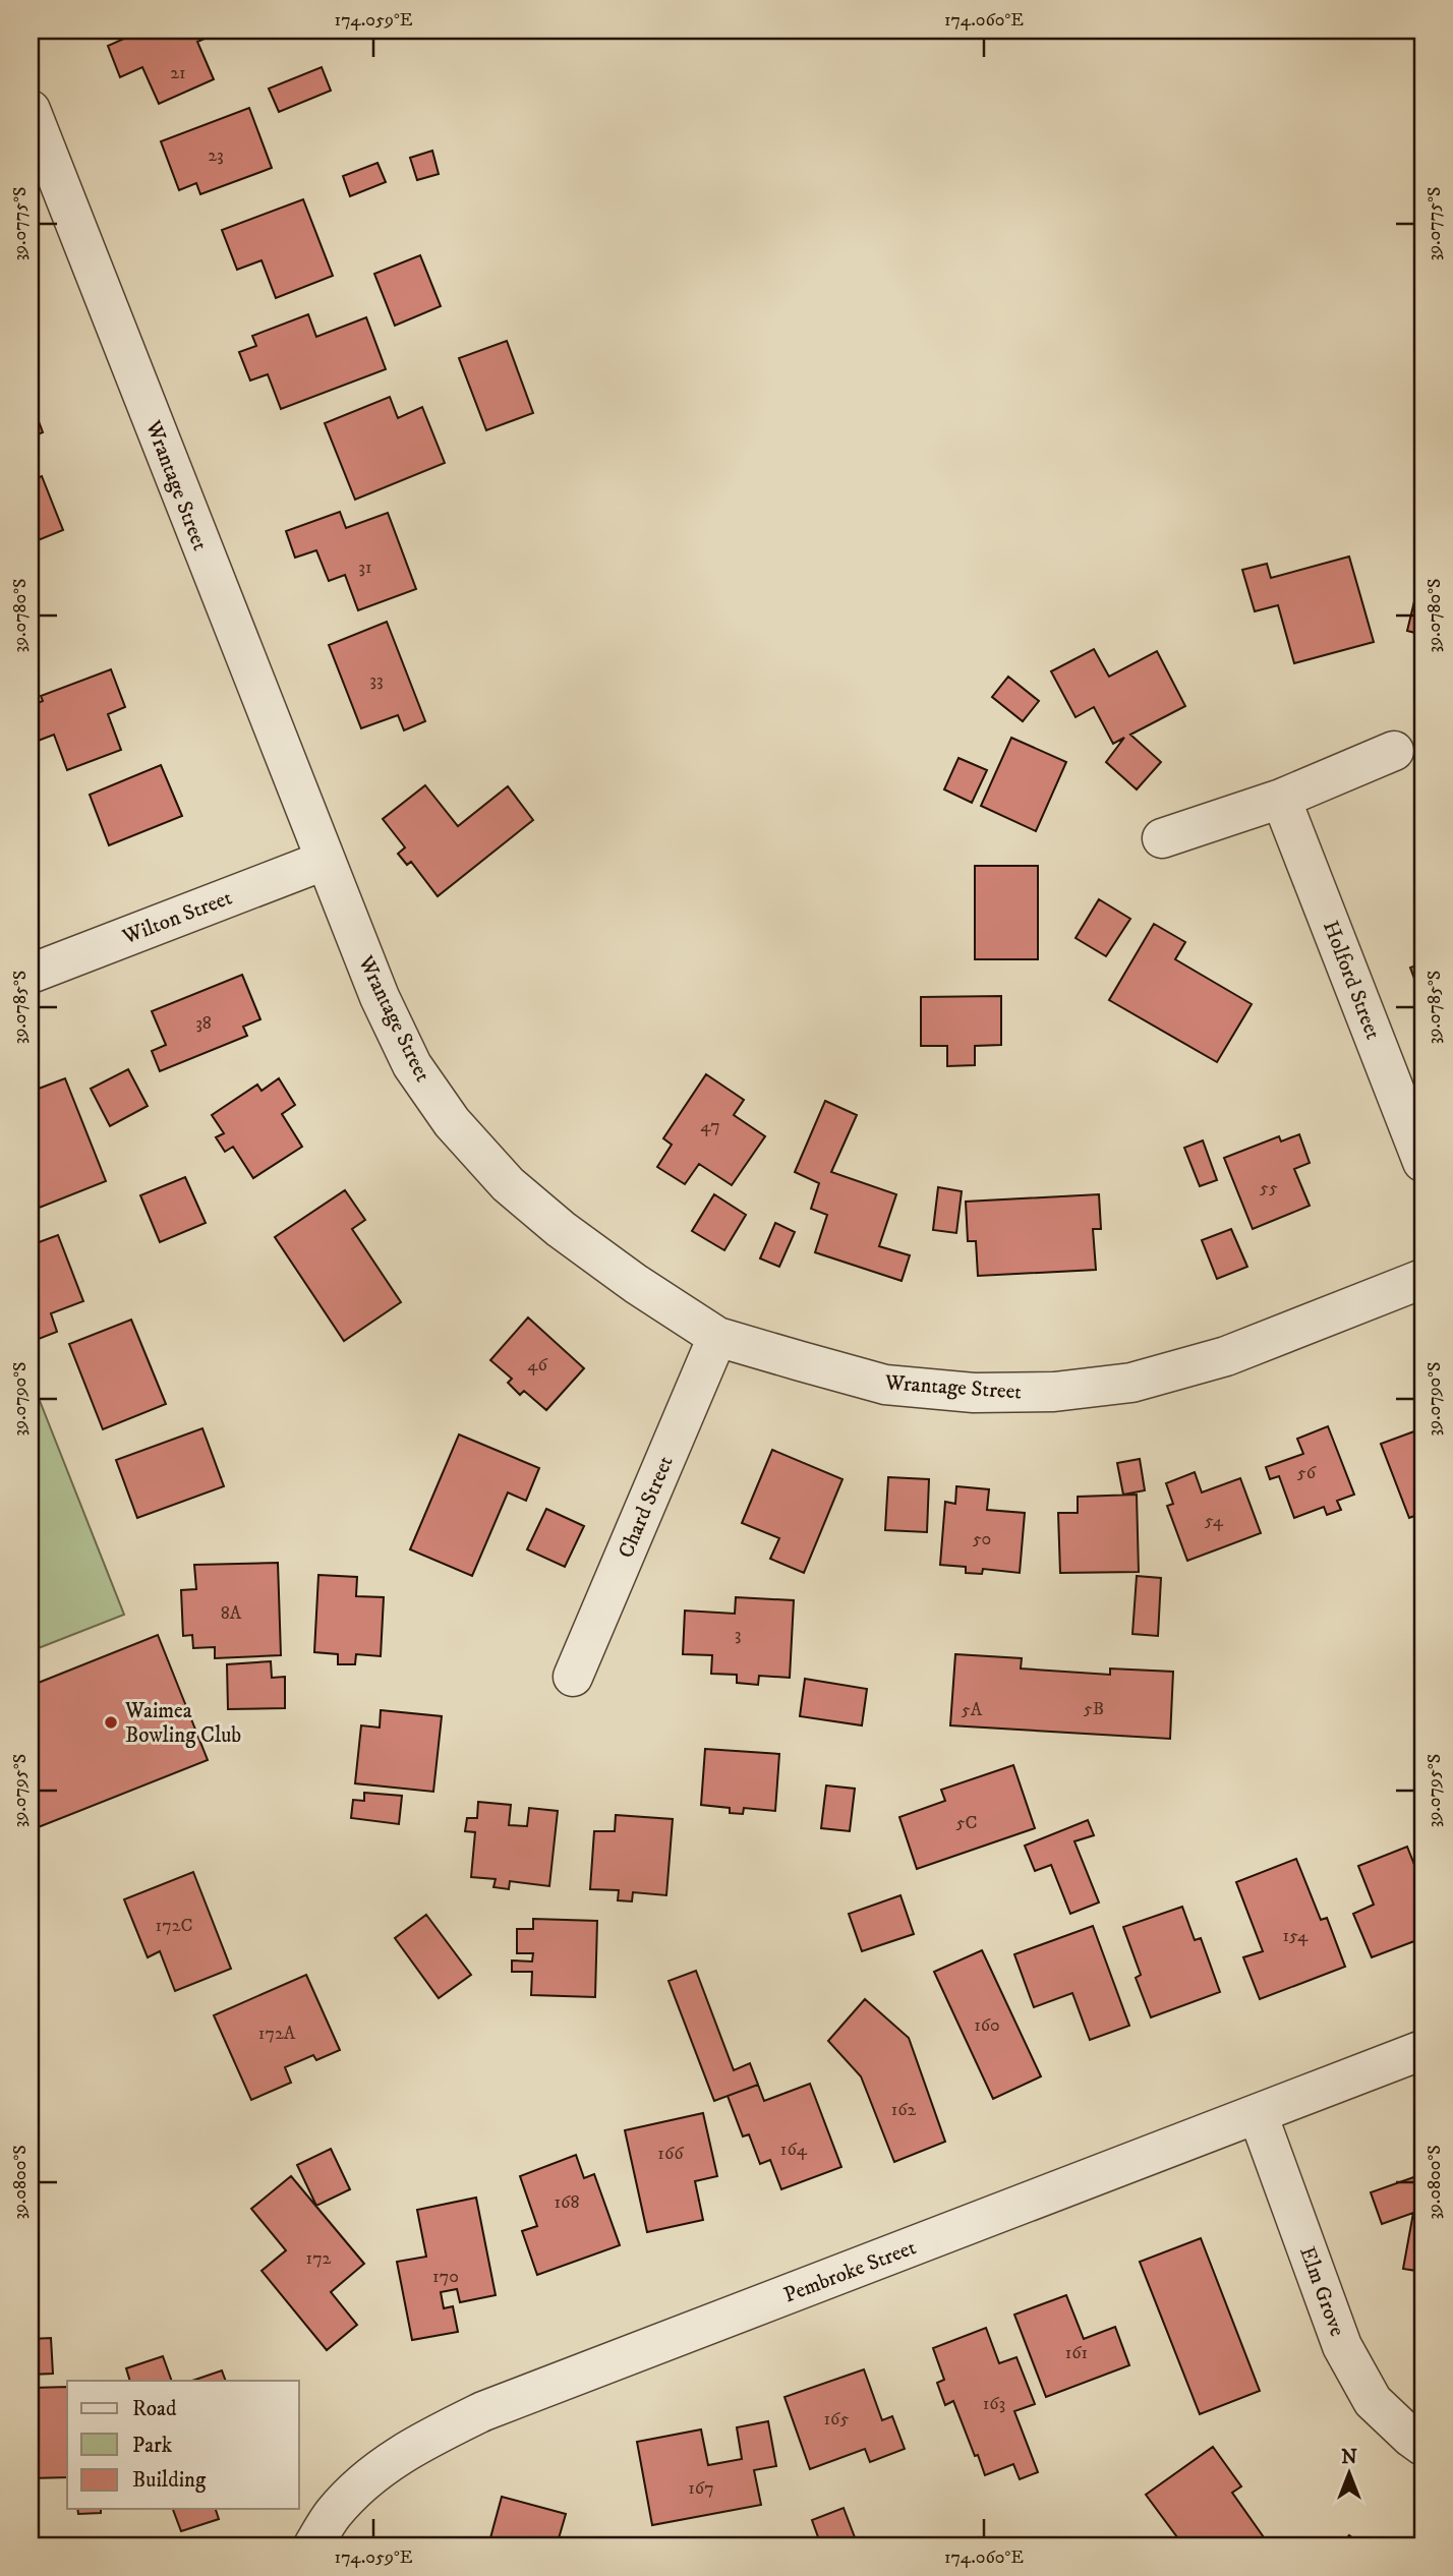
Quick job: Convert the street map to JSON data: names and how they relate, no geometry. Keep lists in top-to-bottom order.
{
  "streets": {
    "street": [
      "Wrantage Street",
      "Wilton Street",
      "Holford Street",
      "Chard Street",
      "Pembroke Street",
      "Elm Grove"
    ]
  },
  "crossings": [
    ["Wrantage Street", "Wilton Street"],
    ["Wrantage Street", "Chard Street"],
    ["Pembroke Street", "Elm Grove"]
  ],
  "places": ["Waimea Bowling Club"],
  "house_numbers": [
    "21",
    "23",
    "31",
    "33",
    "38",
    "47",
    "55",
    "46",
    "56",
    "54",
    "50",
    "8A",
    "3",
    "5B",
    "5A",
    "5C",
    "172C",
    "154",
    "160",
    "172A",
    "162",
    "164",
    "166",
    "168",
    "172",
    "170",
    "161",
    "163",
    "165",
    "167"
  ],
  "legend": ["Road", "Park", "Building"],
  "north": "top",
  "coordinates": [
    "174.059°E",
    "174.060°E",
    "39.0775°S",
    "39.0780°S",
    "39.0785°S",
    "39.0790°S",
    "39.0795°S",
    "39.0800°S"
  ]
}
